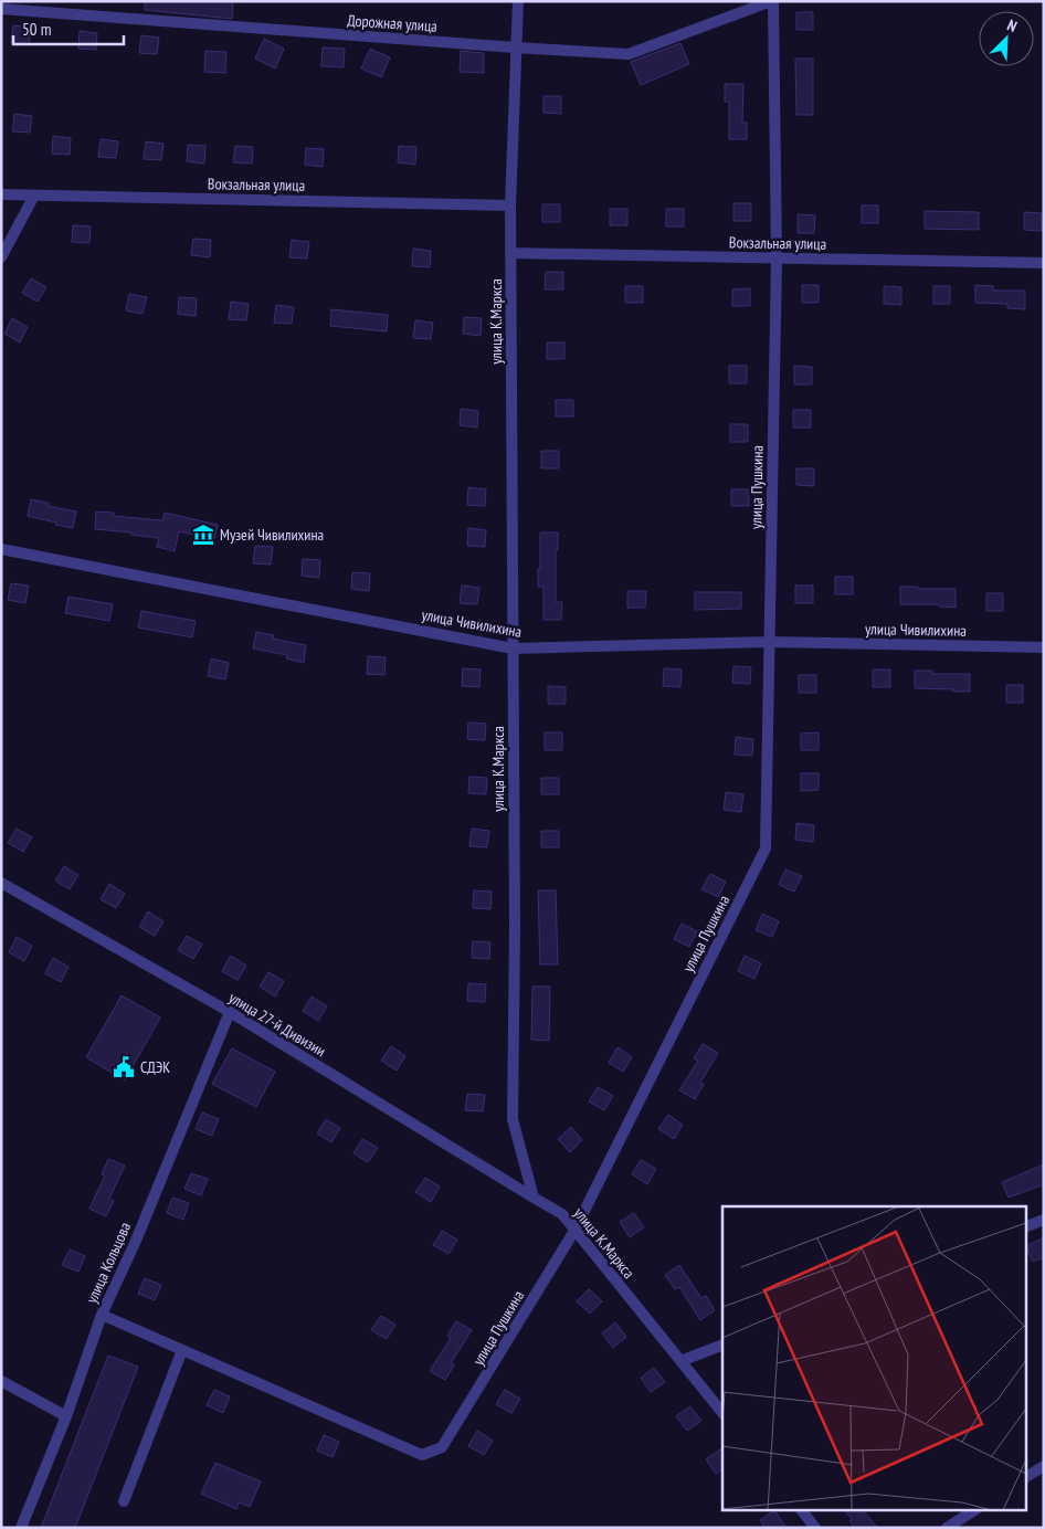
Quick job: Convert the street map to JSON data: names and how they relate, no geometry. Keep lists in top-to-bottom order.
{
  "streets": {
    "street": [
      "Дорожная улица",
      "Вокзальная улица",
      "улица К.Маркса",
      "улица Пушкина",
      "улица Чивилихина",
      "улица 27-й Дивизии",
      "улица Кольцова"
    ]
  },
  "crossings": [
    ["Дорожная улица", "улица К.Маркса"],
    ["Дорожная улица", "улица Пушкина"],
    ["Вокзальная улица", "улица К.Маркса"],
    ["Вокзальная улица", "улица Пушкина"],
    ["улица К.Маркса", "улица Пушкина"],
    ["улица К.Маркса", "улица Чивилихина"],
    ["улица К.Маркса", "улица 27-й Дивизии"],
    ["улица Пушкина", "улица Чивилихина"],
    ["улица Пушкина", "улица Кольцова"],
    ["улица 27-й Дивизии", "улица Кольцова"]
  ],
  "places": {
    "museum": ["Музей Чивилихина"],
    "public building": ["СДЭК"]
  },
  "scale_bar": "50 m",
  "north": "top right"
}
